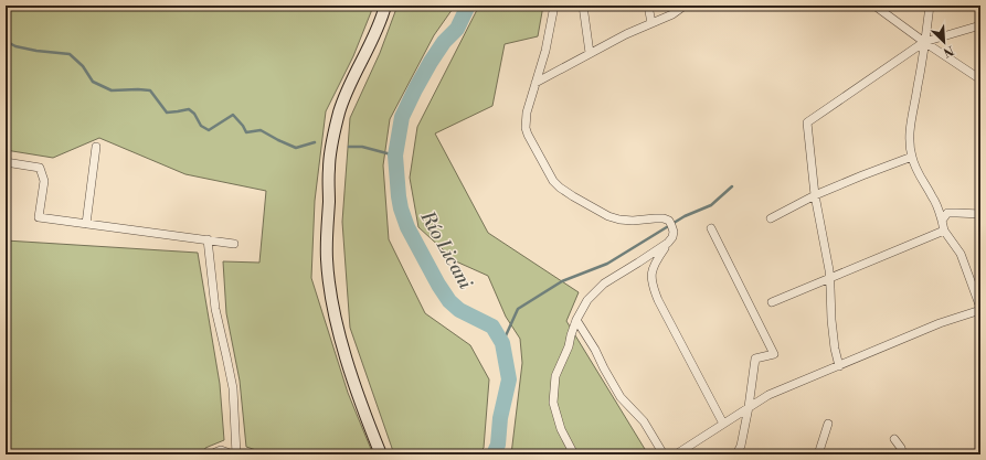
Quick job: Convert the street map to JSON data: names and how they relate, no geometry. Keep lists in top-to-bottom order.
{
  "water": ["Río Licani"],
  "north": "bottom right"
}
